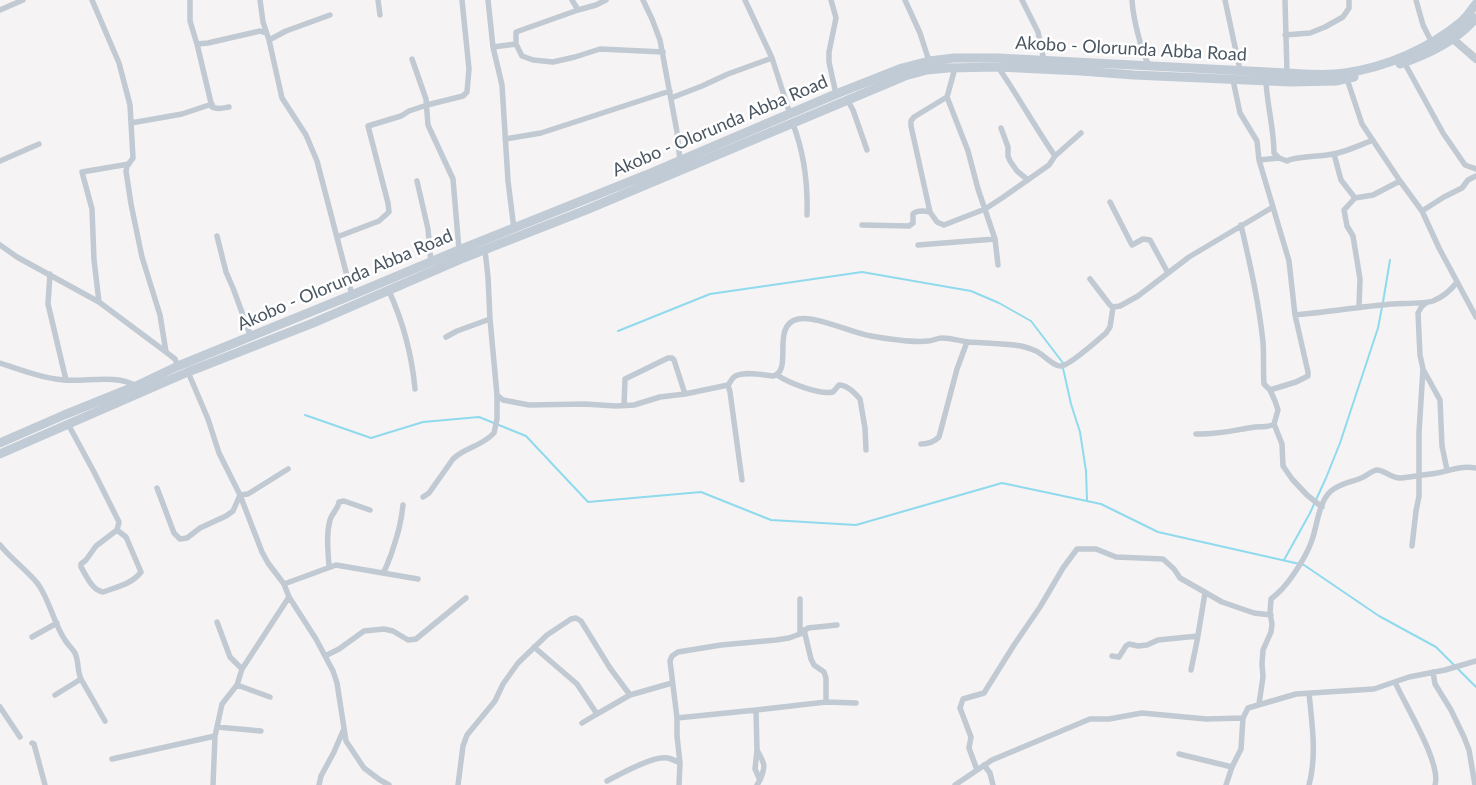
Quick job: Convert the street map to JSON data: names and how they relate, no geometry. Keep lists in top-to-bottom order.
{
  "streets": {
    "main road": ["Akobo - Olorunda Abba Road"]
  }
}
